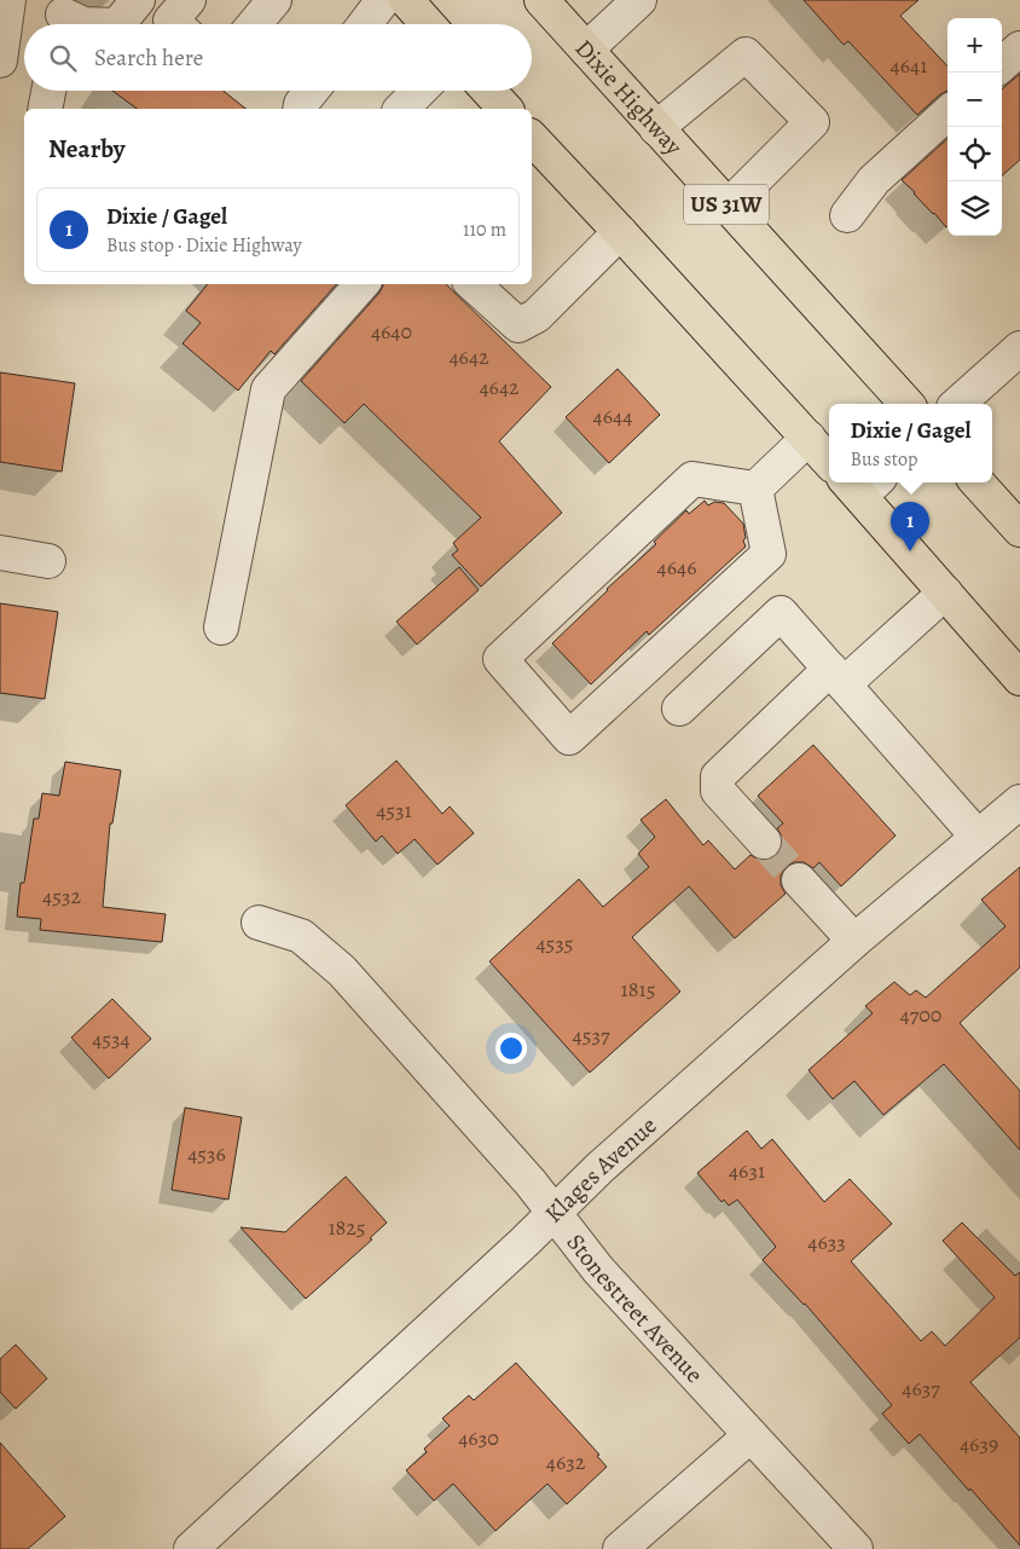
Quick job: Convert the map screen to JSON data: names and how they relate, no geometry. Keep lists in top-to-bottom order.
{
  "streets": {
    "main road": ["Dixie Highway", "US 31W"],
    "street": ["Klages Avenue", "Stonestreet Avenue"]
  },
  "crossings": [
    ["Klages Avenue", "Stonestreet Avenue"]
  ],
  "house_numbers": [
    "4641",
    "4640",
    "4642",
    "4642",
    "4644",
    "4646",
    "4531",
    "4532",
    "4535",
    "1815",
    "4700",
    "4537",
    "4534",
    "4536",
    "4631",
    "1825",
    "4633",
    "4637",
    "4630",
    "4639",
    "4632"
  ],
  "page": {
    "map_buttons": ["+", "−"],
    "search": "Search here",
    "heading": "Nearby",
    "list": [
      {
        "mark": "1",
        "name": "Dixie / Gagel",
        "note": "Bus stop · Dixie Highway",
        "value": "110 m"
      }
    ],
    "popup": ["Dixie / Gagel", "Bus stop"],
    "pins": "1"
  }
}
